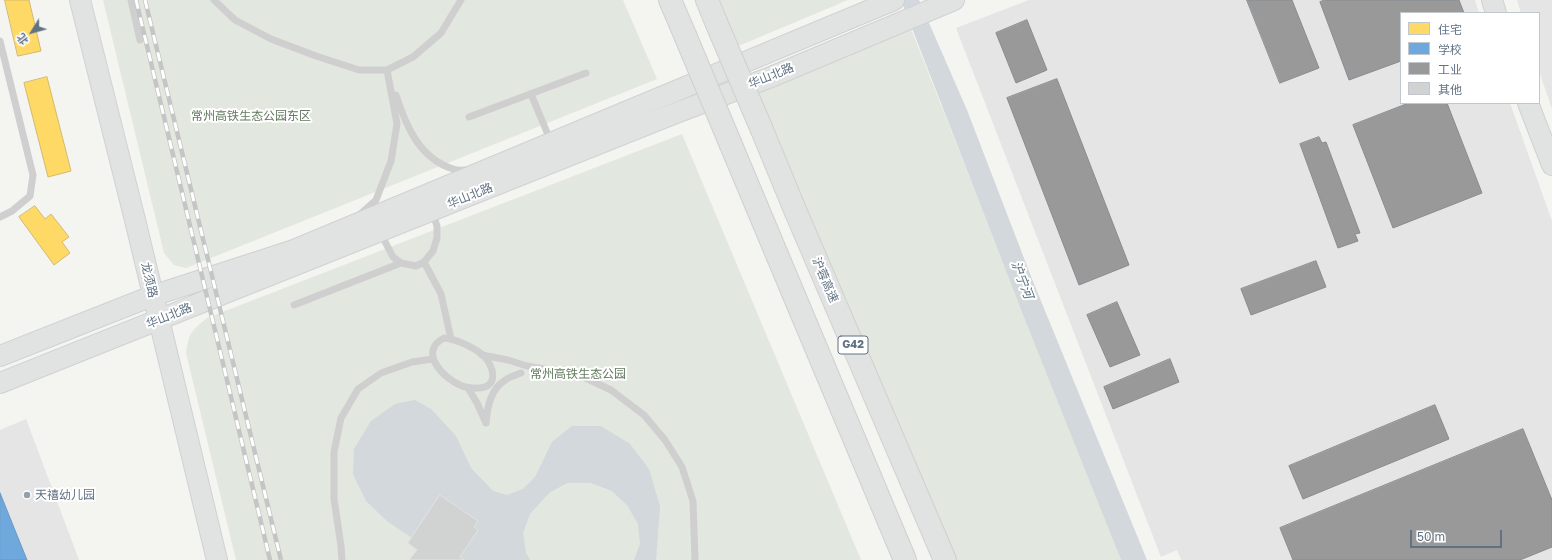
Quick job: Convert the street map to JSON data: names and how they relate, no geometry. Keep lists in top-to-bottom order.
{
  "streets": {
    "highway": ["沪蓉高速", "G42"],
    "main road": ["华山北路", "龙须路"]
  },
  "crossings": [
    ["华山北路", "龙须路"]
  ],
  "water": ["沪宁河"],
  "parks": ["常州高铁生态公园东区", "常州高铁生态公园"],
  "places": ["天禧幼儿园"],
  "legend": [
    "住宅",
    "学校",
    "工业",
    "其他"
  ],
  "scale_bar": "50 m",
  "north": "bottom left"
}
